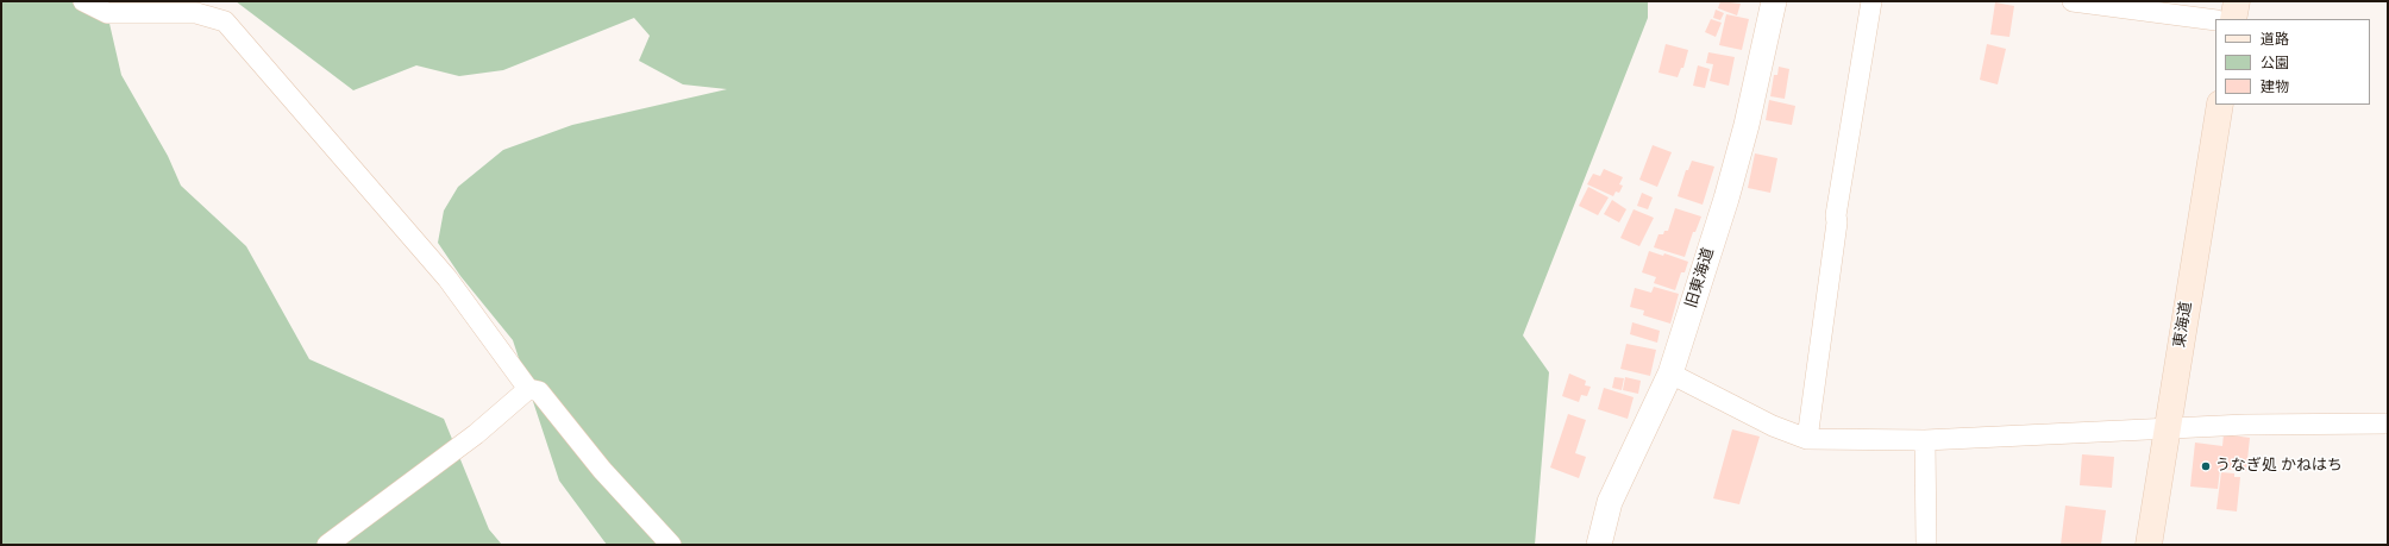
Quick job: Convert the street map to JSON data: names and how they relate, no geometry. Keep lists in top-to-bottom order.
{
  "streets": {
    "main road": ["東海道"],
    "street": ["旧東海道"]
  },
  "places": ["うなぎ処 かねはち"],
  "legend": ["道路", "公園", "建物"]
}
